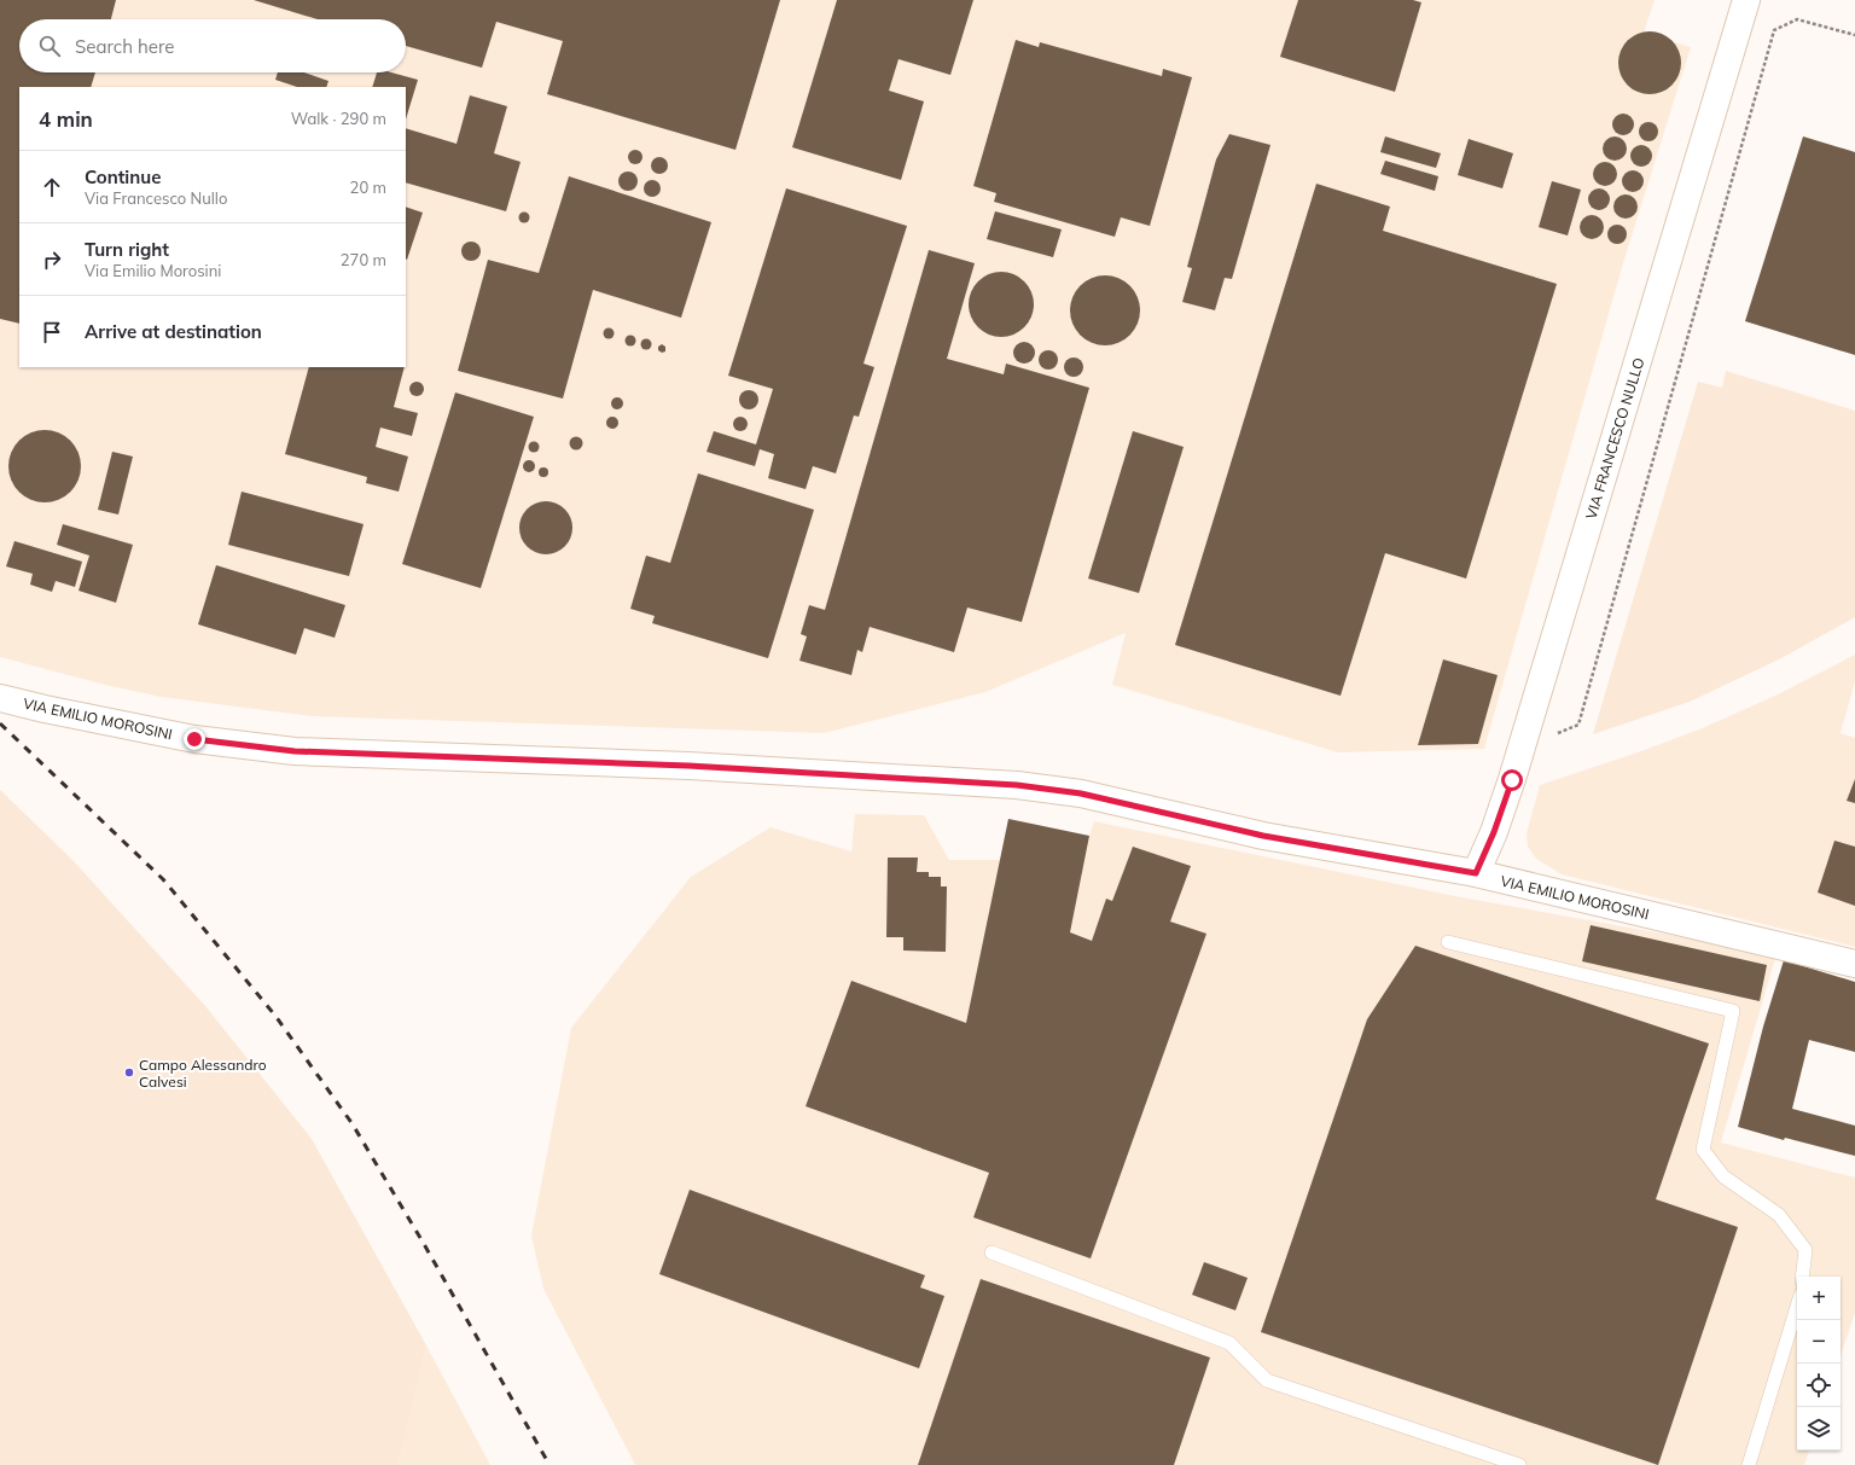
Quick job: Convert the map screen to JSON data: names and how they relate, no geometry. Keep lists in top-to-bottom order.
{
  "streets": {
    "street": ["VIA FRANCESCO NULLO", "VIA EMILIO MOROSINI"]
  },
  "crossings": [
    ["VIA FRANCESCO NULLO", "VIA EMILIO MOROSINI"]
  ],
  "places": ["Campo Alessandro Calvesi"],
  "page": {
    "search": "Search here",
    "heading": ["4 min", "Walk · 290 m"],
    "list": [
      ["Continue", "Via Francesco Nullo", "20 m"],
      ["Turn right", "Via Emilio Morosini", "270 m"],
      "Arrive at destination"
    ],
    "map_buttons": ["+", "−"]
  }
}
